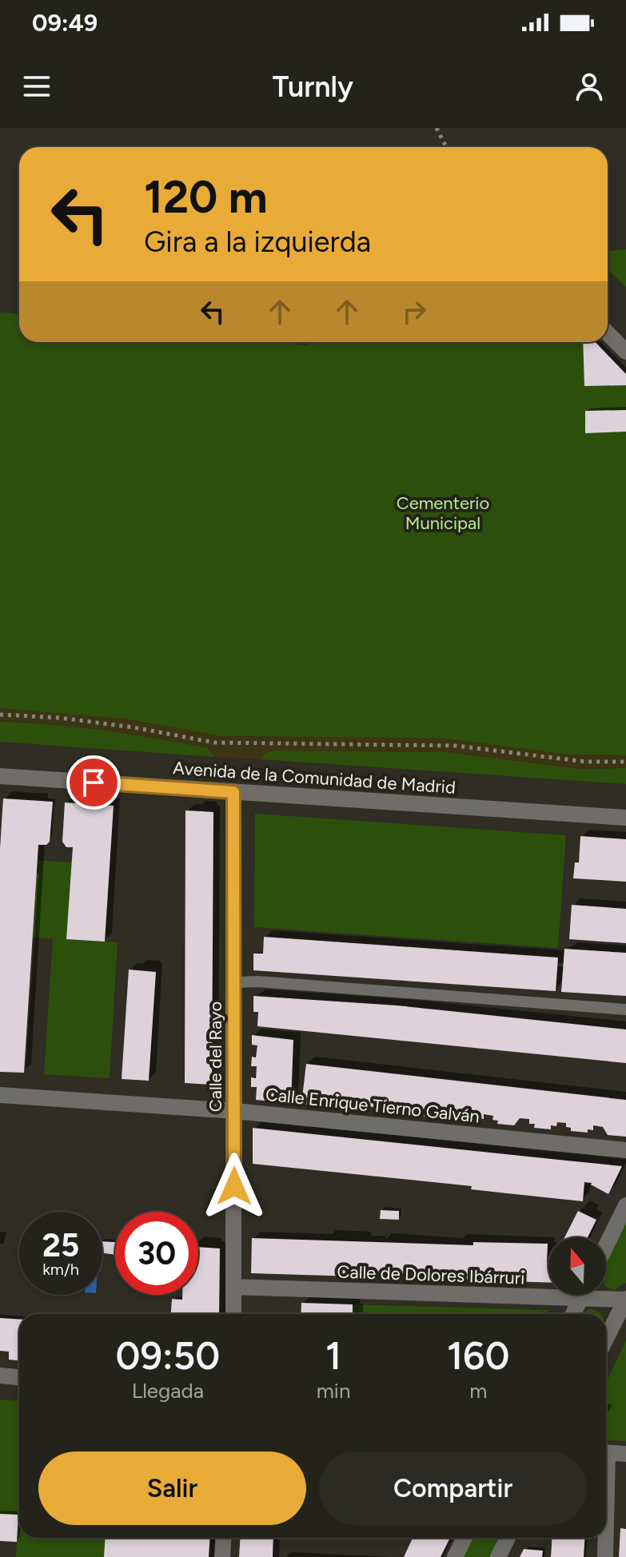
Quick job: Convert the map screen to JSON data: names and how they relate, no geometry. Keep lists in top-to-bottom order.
{
  "streets": {
    "street": [
      "Avenida de la Comunidad de Madrid",
      "Calle del Rayo",
      "Calle Enrique Tierno Galván",
      "Calle de Dolores Ibárruri"
    ]
  },
  "crossings": [
    ["Avenida de la Comunidad de Madrid", "Calle del Rayo"],
    ["Calle del Rayo", "Calle Enrique Tierno Galván"],
    ["Calle del Rayo", "Calle de Dolores Ibárruri"]
  ],
  "parks": ["Cementerio Municipal"],
  "north": "top",
  "page": {
    "status": "09:49",
    "header": "Turnly",
    "turn": ["120 m", "Gira a la izquierda"],
    "speed": "25 km/h",
    "limit": "30",
    "eta": [
      "09:50",
      "Llegada",
      "1",
      "min",
      "160",
      "m"
    ],
    "buttons": ["Salir", "Compartir"]
  }
}
